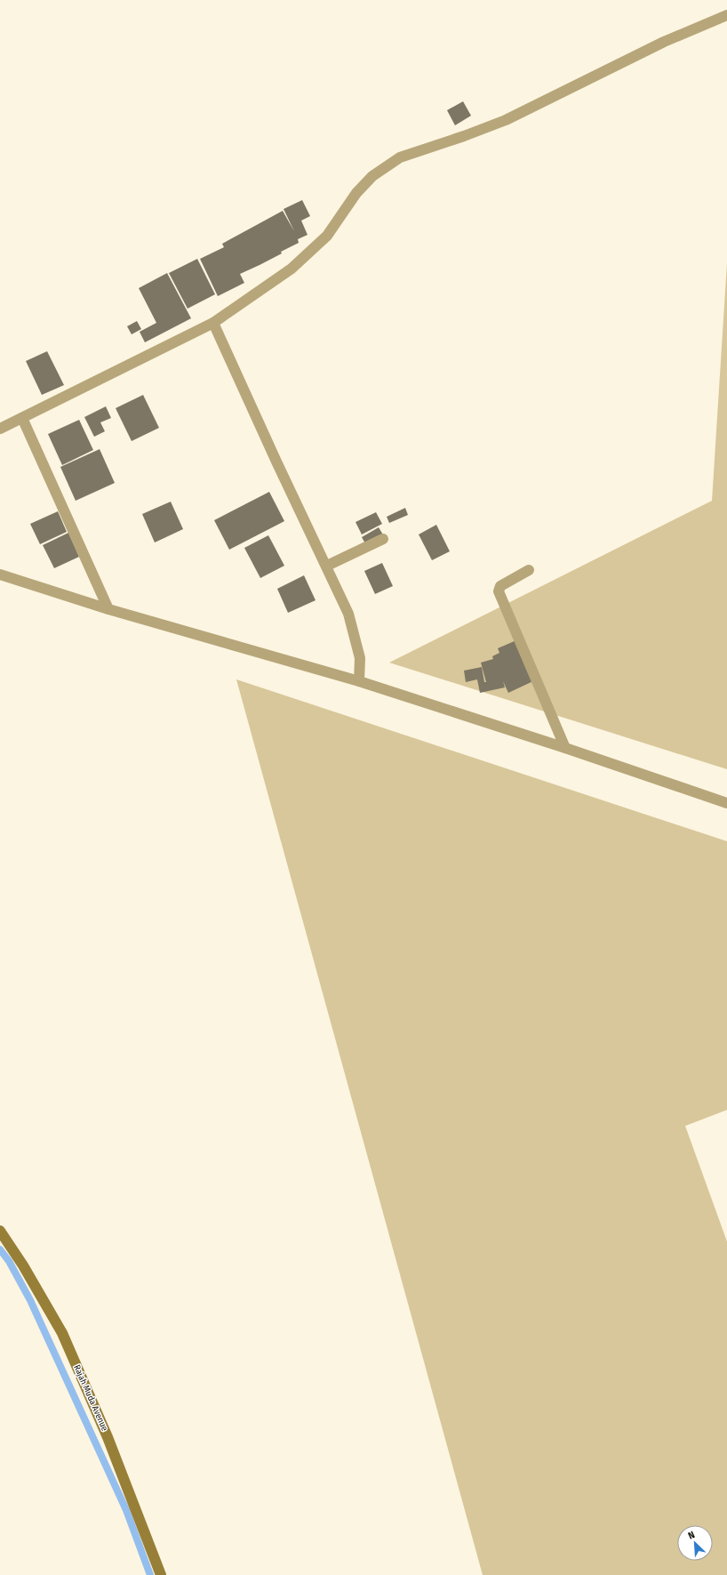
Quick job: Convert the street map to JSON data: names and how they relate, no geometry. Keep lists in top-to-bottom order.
{
  "streets": {
    "street": ["Rajah Muda Avenue"]
  },
  "north": "top left"
}
